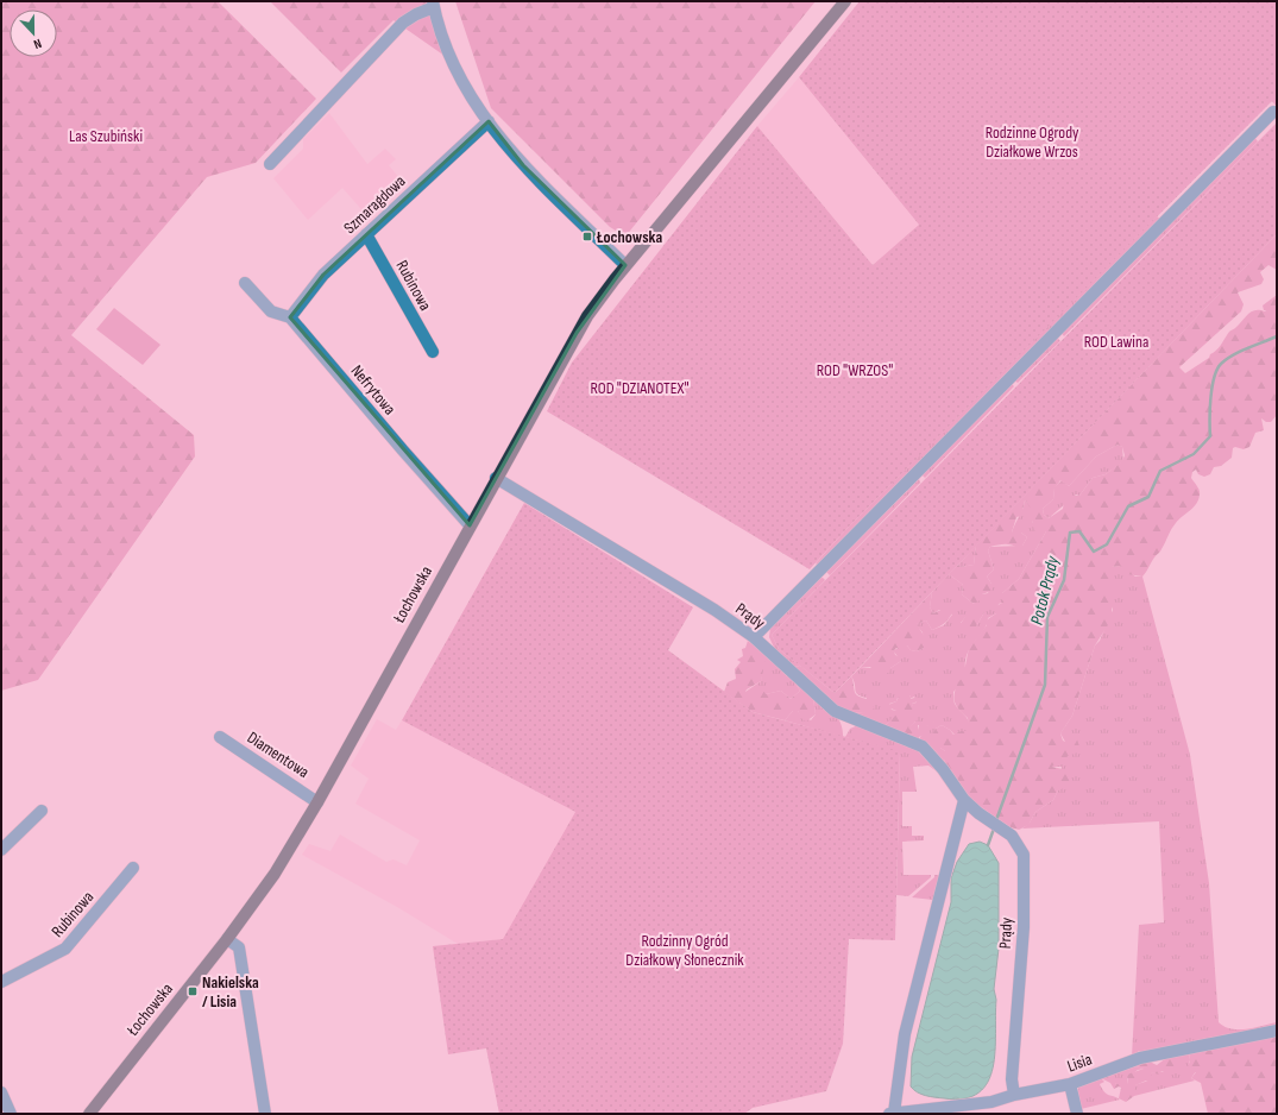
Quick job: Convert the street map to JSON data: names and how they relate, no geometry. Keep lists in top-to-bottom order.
{
  "streets": {
    "main road": ["Łochowska"],
    "street": [
      "Szmaragdowa",
      "Rubinowa",
      "Nefrytowa",
      "Prądy",
      "Diamentowa",
      "Lisia"
    ]
  },
  "crossings": [
    ["Szmaragdowa", "Rubinowa"],
    ["Szmaragdowa", "Nefrytowa"],
    ["Nefrytowa", "Łochowska"],
    ["Łochowska", "Prądy"],
    ["Łochowska", "Diamentowa"],
    ["Prądy", "Lisia"]
  ],
  "water": ["Potok Prądy"],
  "parks": [
    "Rodzinne Ogrody Działkowe Wrzos",
    "Las Szubiński",
    "ROD Lawina",
    "ROD \"WRZOS\"",
    "ROD \"DZIANOTEX\"",
    "Rodzinny Ogród Działkowy Słonecznik"
  ],
  "places": {
    "transit": ["Łochowska", "Nakielska / Lisia"]
  },
  "north": "bottom"
}
